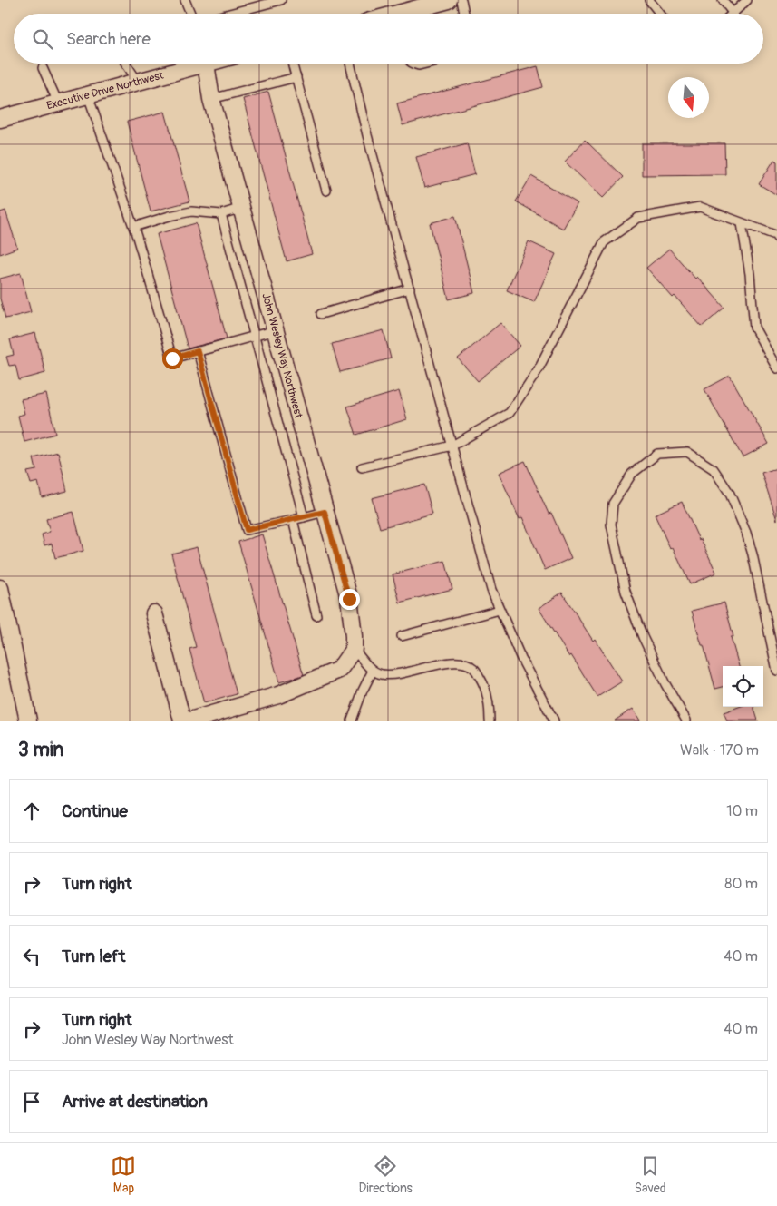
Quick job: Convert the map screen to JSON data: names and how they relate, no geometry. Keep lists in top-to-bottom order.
{
  "streets": {
    "street": ["Executive Drive Northwest", "John Wesley Way Northwest"]
  },
  "north": "bottom",
  "page": {
    "search": "Search here",
    "heading": ["3 min", "Walk · 170 m"],
    "list": [
      ["Continue", "10 m"],
      ["Turn right", "80 m"],
      ["Turn left", "40 m"],
      ["Turn right", "John Wesley Way Northwest", "40 m"],
      "Arrive at destination"
    ],
    "nav": ["Map", "Directions", "Saved"]
  }
}
